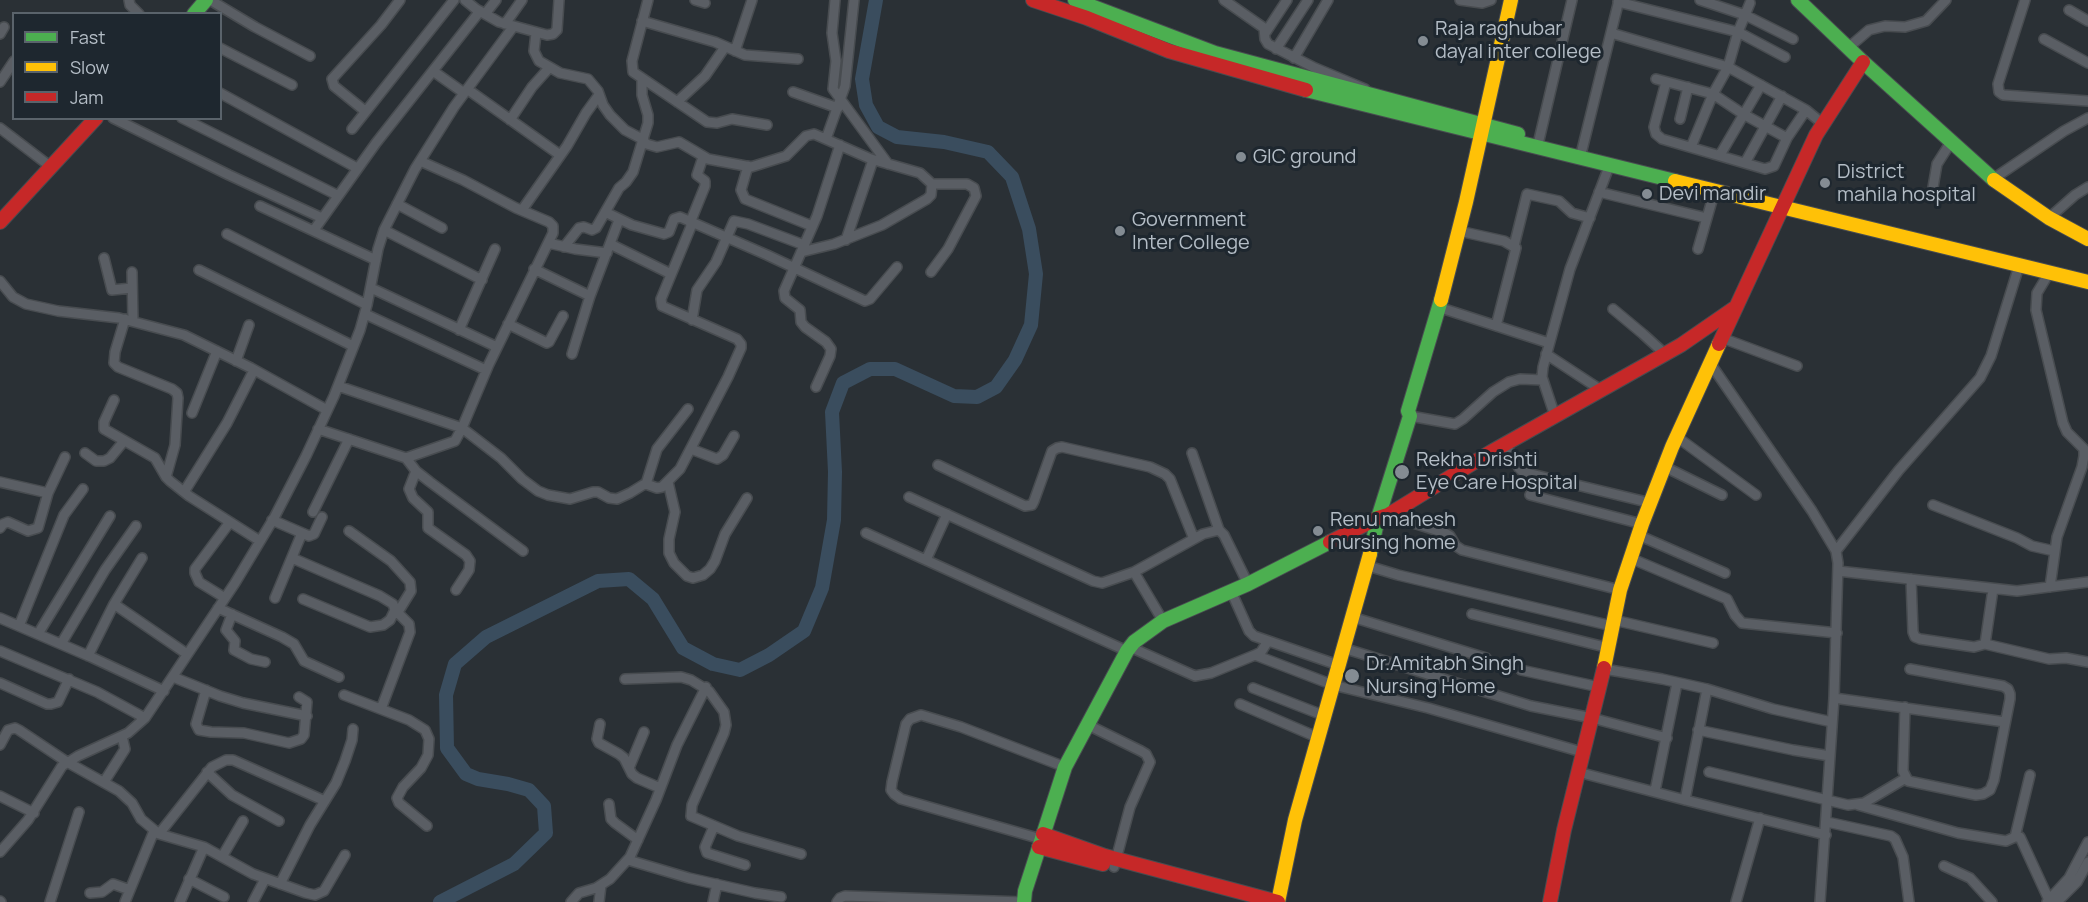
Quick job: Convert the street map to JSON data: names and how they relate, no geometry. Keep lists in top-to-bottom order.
{
  "places": [
    "Raja raghubar dayal inter college",
    "GIC ground",
    "District mahila hospital",
    "Devi mandir",
    "Government Inter College",
    "Rekha Drishti Eye Care Hospital",
    "Renu mahesh nursing home",
    "Dr.Amitabh Singh Nursing Home"
  ],
  "legend": ["Fast", "Slow", "Jam"]
}
